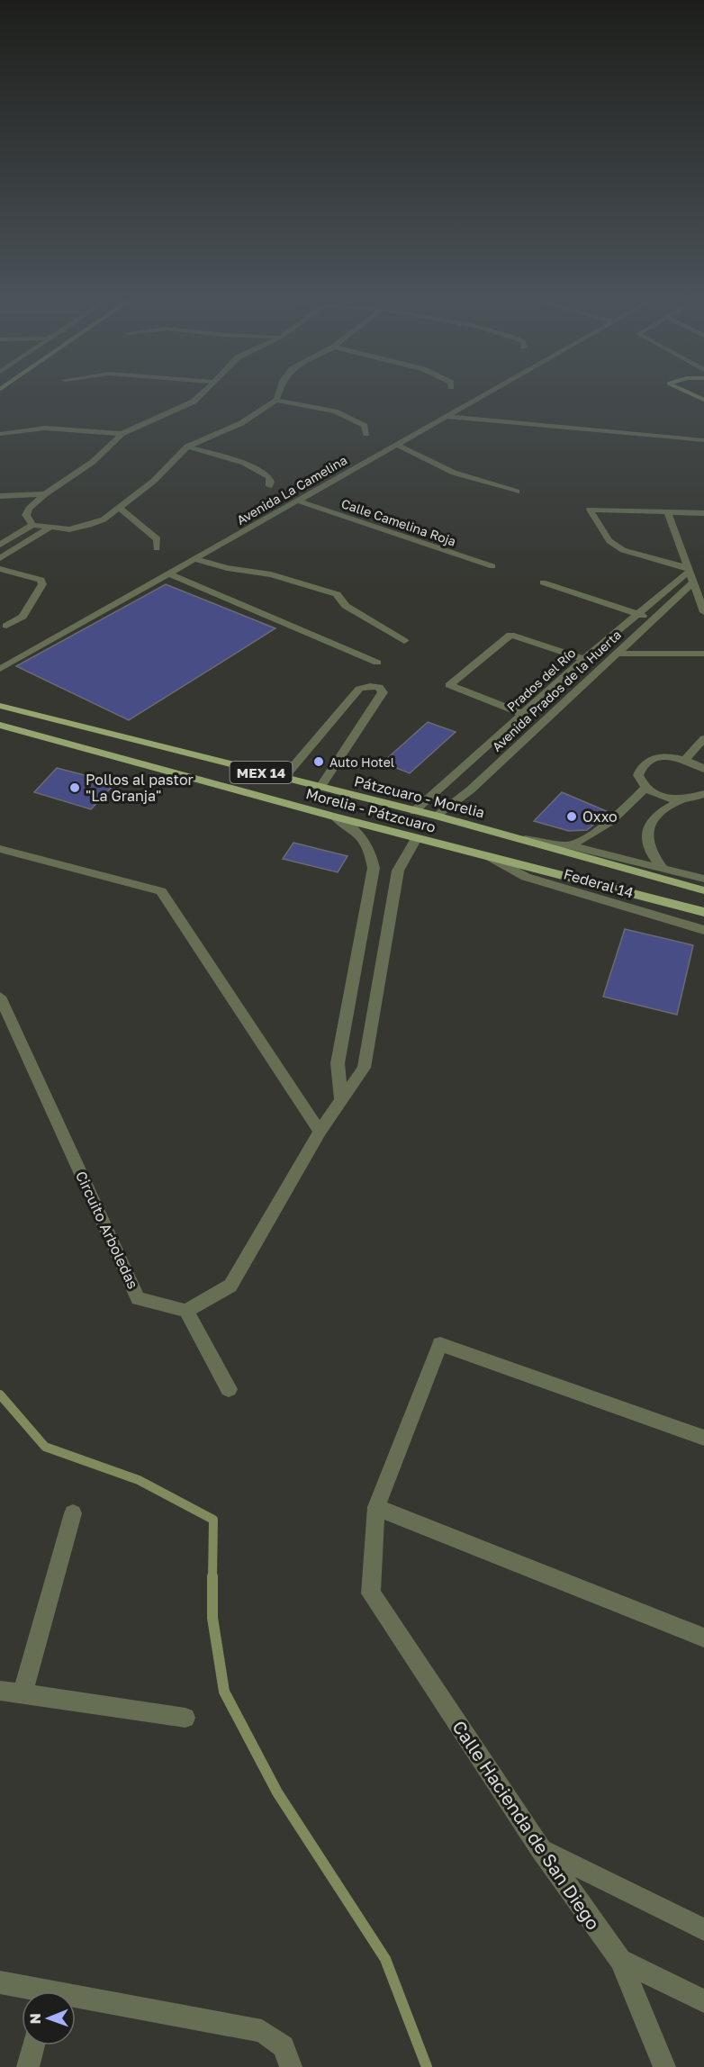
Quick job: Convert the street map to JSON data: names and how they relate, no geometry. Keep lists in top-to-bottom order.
{
  "streets": {
    "main road": ["MEX 14", "Pátzcuaro - Morelia", "Morelia - Pátzcuaro"],
    "street": [
      "Avenida La Camelina",
      "Calle Camelina Roja",
      "Prados del Río",
      "Avenida Prados de la Huerta",
      "Federal 14",
      "Circuito Arboledas",
      "Calle Hacienda de San Diego"
    ]
  },
  "crossings": [
    ["Avenida La Camelina", "Calle Camelina Roja"],
    ["Prados del Río", "Pátzcuaro - Morelia"],
    ["Avenida Prados de la Huerta", "Pátzcuaro - Morelia"],
    ["Morelia - Pátzcuaro", "Federal 14"]
  ],
  "places": ["Auto Hotel", "Pollos al pastor \"La Granja\"", "Oxxo"],
  "north": "left"
}
